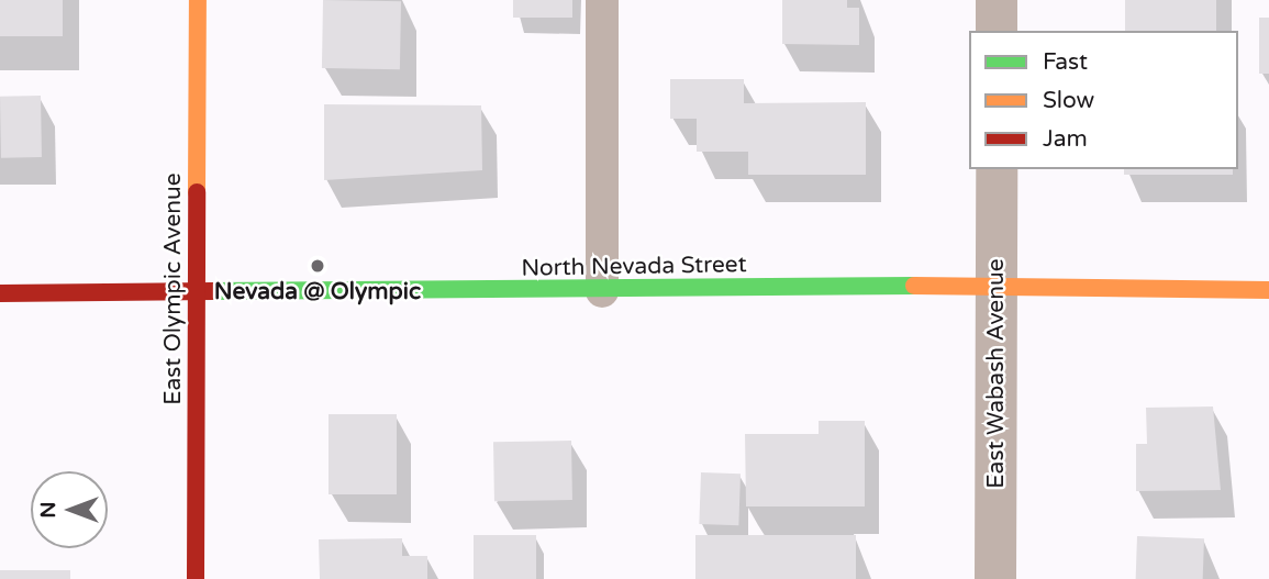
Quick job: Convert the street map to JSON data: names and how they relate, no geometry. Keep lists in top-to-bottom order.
{
  "streets": {
    "main road": ["North Nevada Street", "East Olympic Avenue"],
    "street": ["East Wabash Avenue"]
  },
  "crossings": [
    ["North Nevada Street", "East Olympic Avenue"],
    ["North Nevada Street", "East Wabash Avenue"]
  ],
  "places": ["Nevada @ Olympic"],
  "legend": ["Fast", "Slow", "Jam"],
  "north": "left"
}
